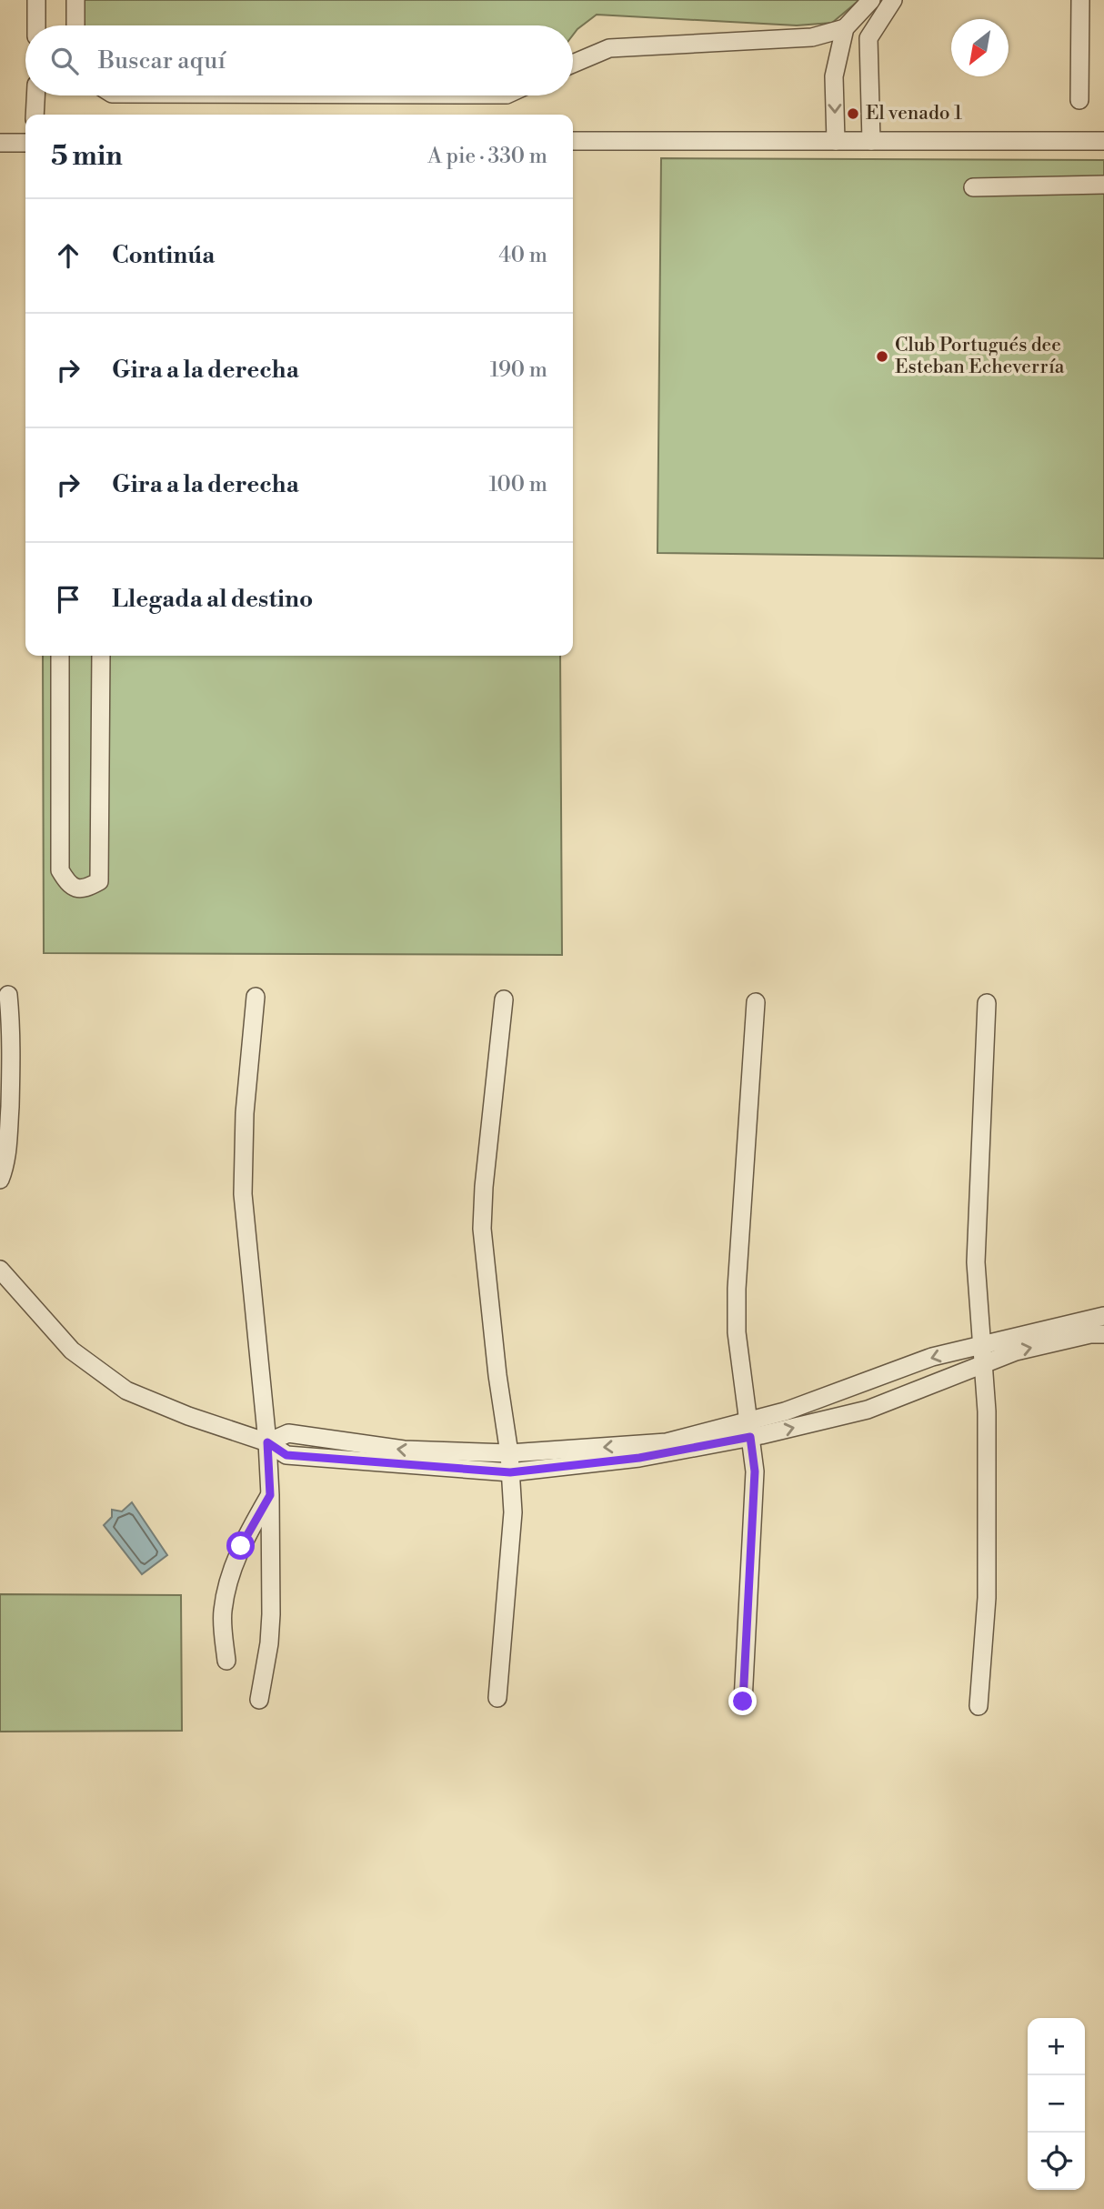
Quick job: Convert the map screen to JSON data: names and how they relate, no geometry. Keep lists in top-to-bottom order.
{
  "places": ["El venado 1", "Club Portugués dee Esteban Echeverría"],
  "north": "bottom left",
  "page": {
    "search": "Buscar aquí",
    "heading": ["5 min", "A pie · 330 m"],
    "list": [
      ["Continúa", "40 m"],
      ["Gira a la derecha", "190 m"],
      ["Gira a la derecha", "100 m"],
      "Llegada al destino"
    ],
    "map_buttons": ["+", "−"]
  }
}
